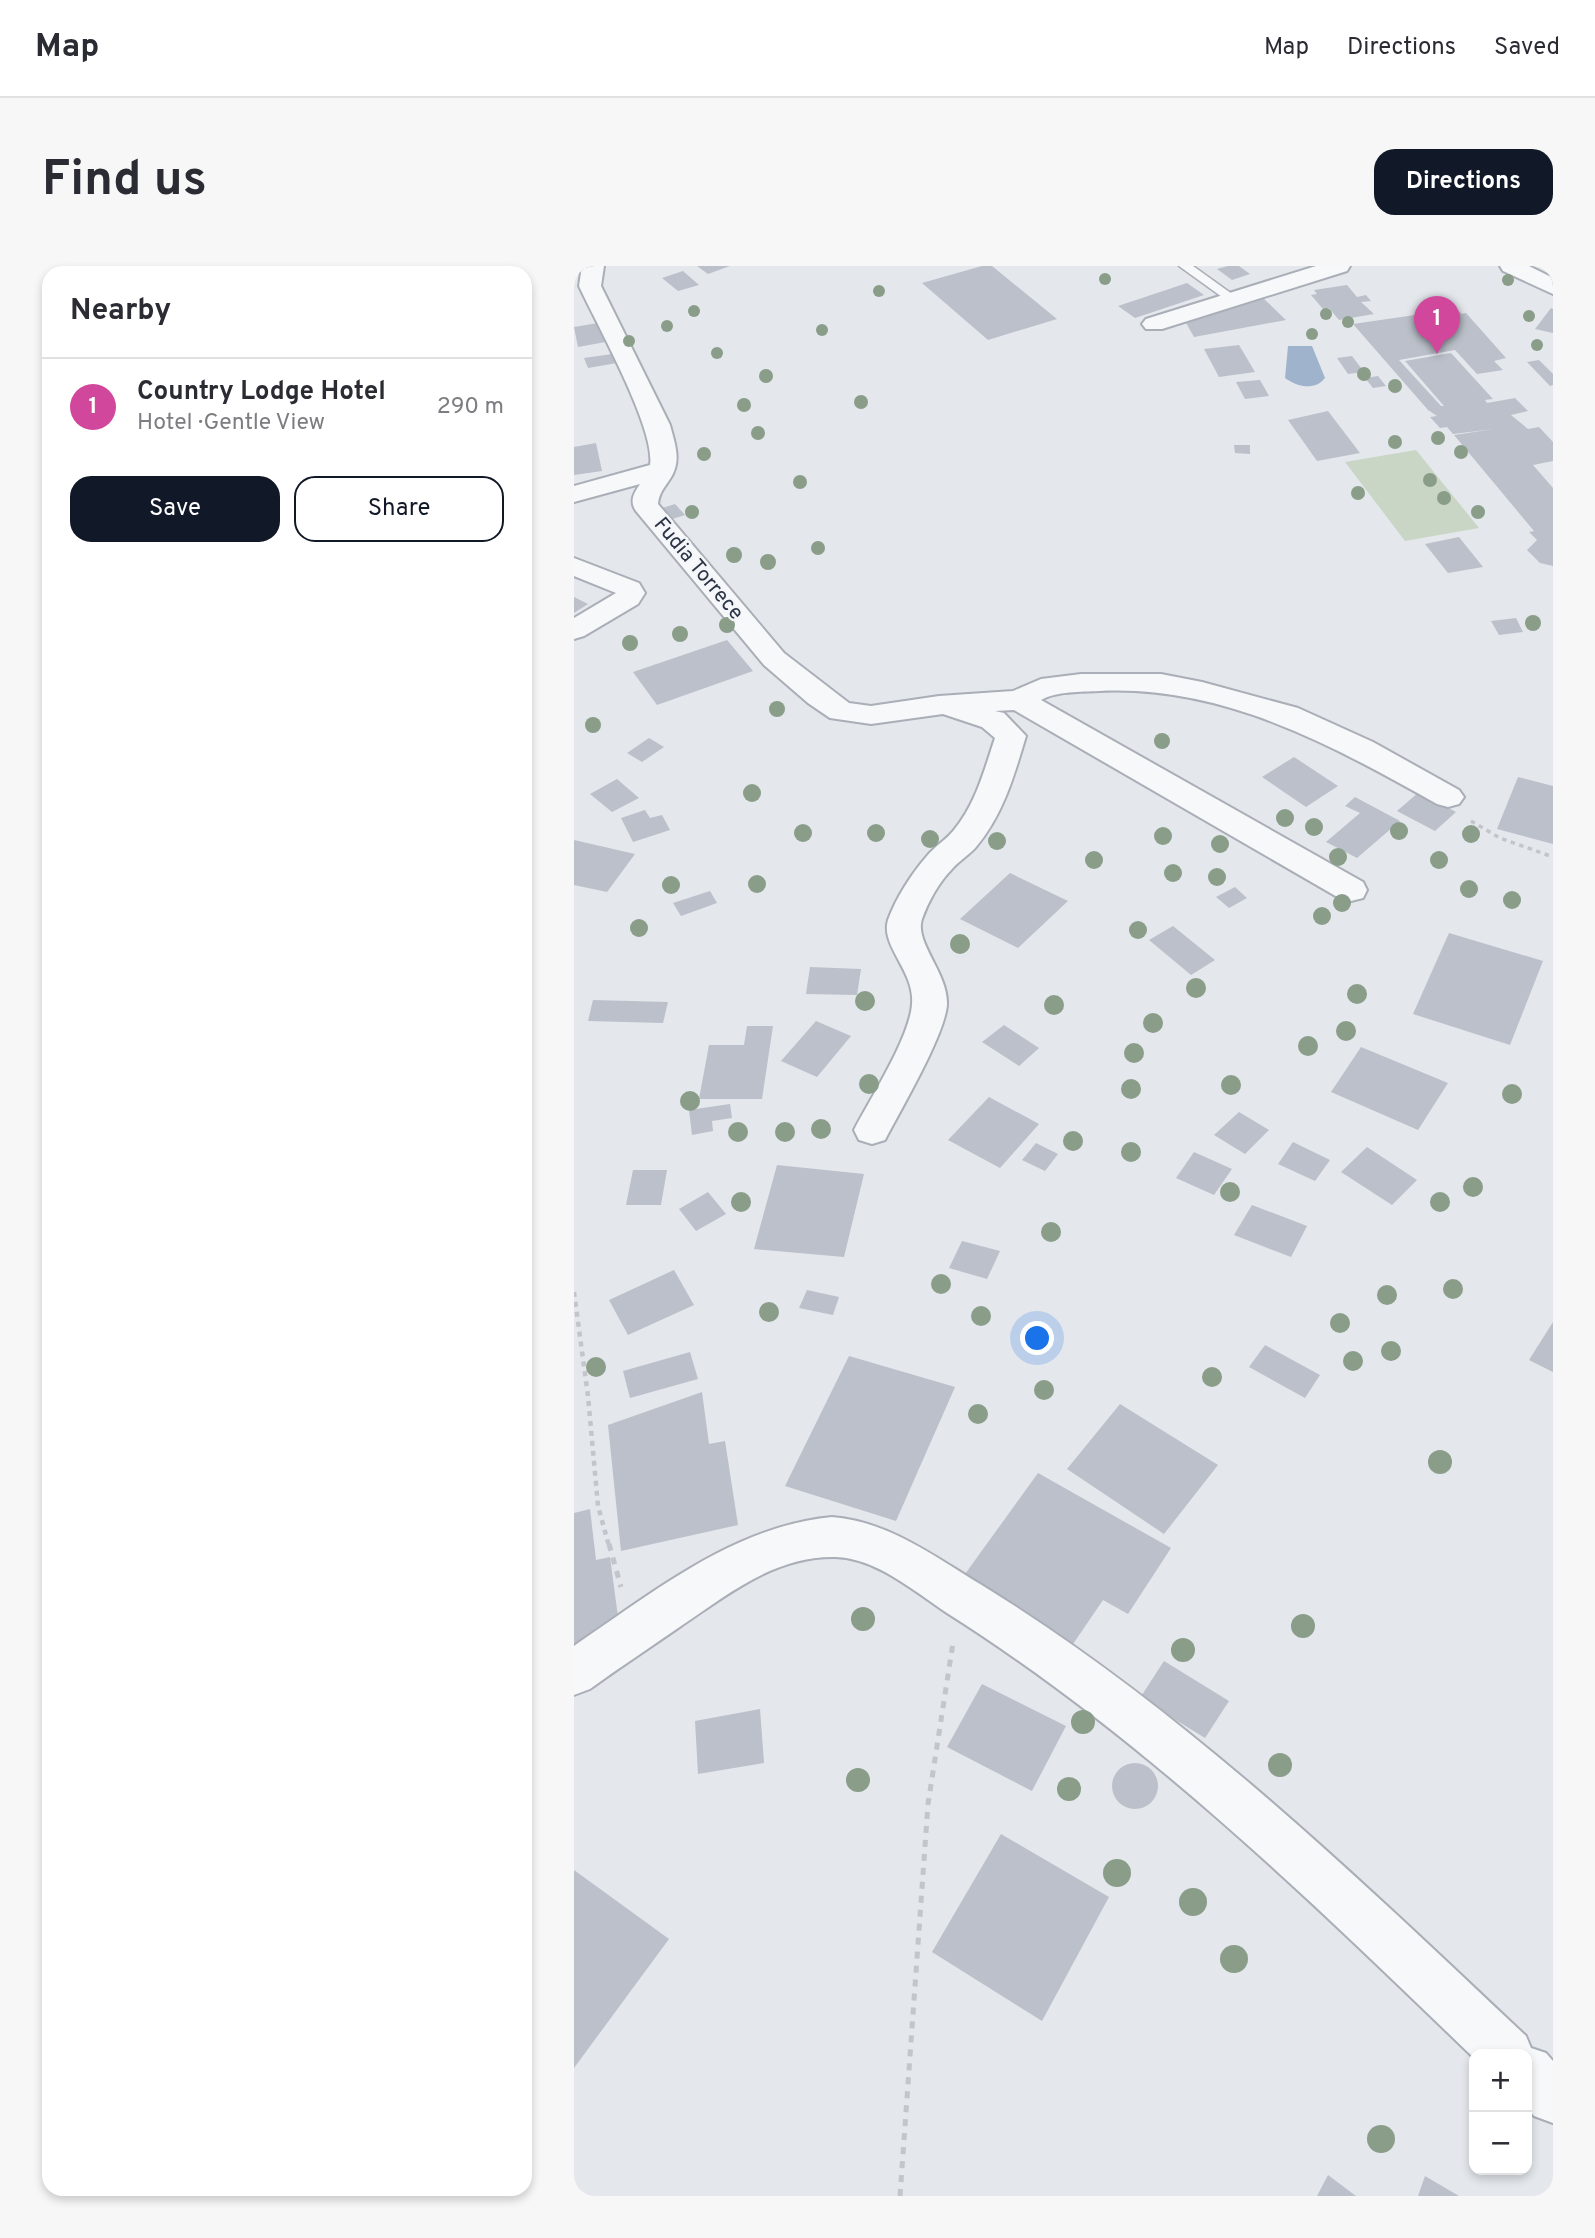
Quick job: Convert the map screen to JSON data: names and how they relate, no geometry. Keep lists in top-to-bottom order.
{
  "streets": {
    "street": ["Fudia Torrece"]
  },
  "page": {
    "header": "Map",
    "nav": ["Map", "Directions", "Saved"],
    "buttons": [
      "Directions",
      ["Save", "Share"]
    ],
    "title": "Find us",
    "heading": "Nearby",
    "pins": "1",
    "list": [
      {
        "mark": "1",
        "name": "Country Lodge Hotel",
        "note": "Hotel · Gentle View",
        "value": "290 m"
      }
    ],
    "map_buttons": ["+", "−"]
  }
}
